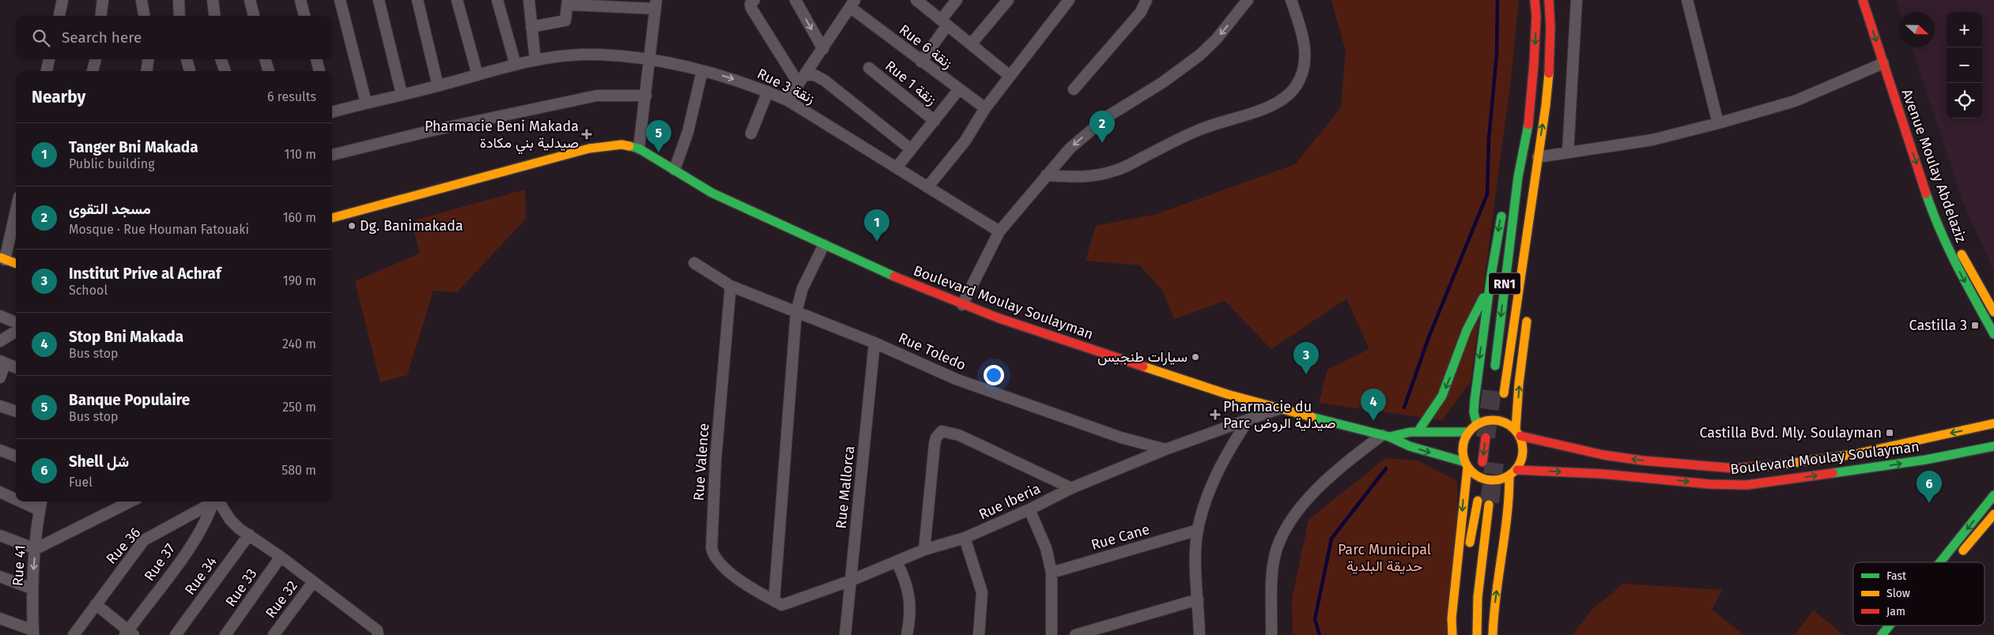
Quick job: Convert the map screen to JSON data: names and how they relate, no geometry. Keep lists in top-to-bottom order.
{
  "streets": {
    "main road": ["Avenue Moulay Abdelaziz", "RN1", "Boulevard Moulay Soulayman"],
    "street": [
      "Rue 6 زنقة",
      "Rue 1 زنقة",
      "Rue 3 زنقة",
      "Rue Toledo",
      "Rue Valence",
      "Rue Mallorca",
      "Rue Iberia",
      "Rue Cane",
      "Rue 36",
      "Rue 37",
      "Rue 41",
      "Rue 34",
      "Rue 33",
      "Rue 32"
    ]
  },
  "crossings": [
    ["Boulevard Moulay Soulayman", "Rue Iberia"],
    ["Rue Toledo", "Rue Valence"],
    ["Rue Toledo", "Rue Mallorca"],
    ["Rue Toledo", "Rue Iberia"],
    ["Rue Valence", "Rue Iberia"],
    ["Rue Mallorca", "Rue Iberia"]
  ],
  "parks": ["Parc Municipal حديقة البلدية"],
  "places": {
    "health": ["Pharmacie Beni Makada صيدلية بني مكادة", "Pharmacie du Parc صيدلية الروض"],
    "other": ["Dg. Banimakada", "سيارات طنجيس"],
    "transit": ["Castilla 3", "Castilla Bvd. Mly. Soulayman"]
  },
  "legend": ["Fast", "Slow", "Jam"],
  "north": "right",
  "page": {
    "map_buttons": ["+", "−"],
    "search": "Search here",
    "heading": ["Nearby", "6 results"],
    "pins": [
      "2",
      "5",
      "1",
      "3",
      "4",
      "6"
    ],
    "list": [
      {
        "mark": "1",
        "name": "Tanger Bni Makada",
        "note": "Public building",
        "value": "110 m"
      },
      {
        "mark": "2",
        "name": "مسجد التقوى",
        "note": "Mosque · Rue Houman Fatouaki",
        "value": "160 m"
      },
      {
        "mark": "3",
        "name": "Institut Prive al Achraf",
        "note": "School",
        "value": "190 m"
      },
      {
        "mark": "4",
        "name": "Stop Bni Makada",
        "note": "Bus stop",
        "value": "240 m"
      },
      {
        "mark": "5",
        "name": "Banque Populaire",
        "note": "Bus stop",
        "value": "250 m"
      },
      {
        "mark": "6",
        "name": "Shell شل",
        "note": "Fuel",
        "value": "580 m"
      }
    ]
  }
}
